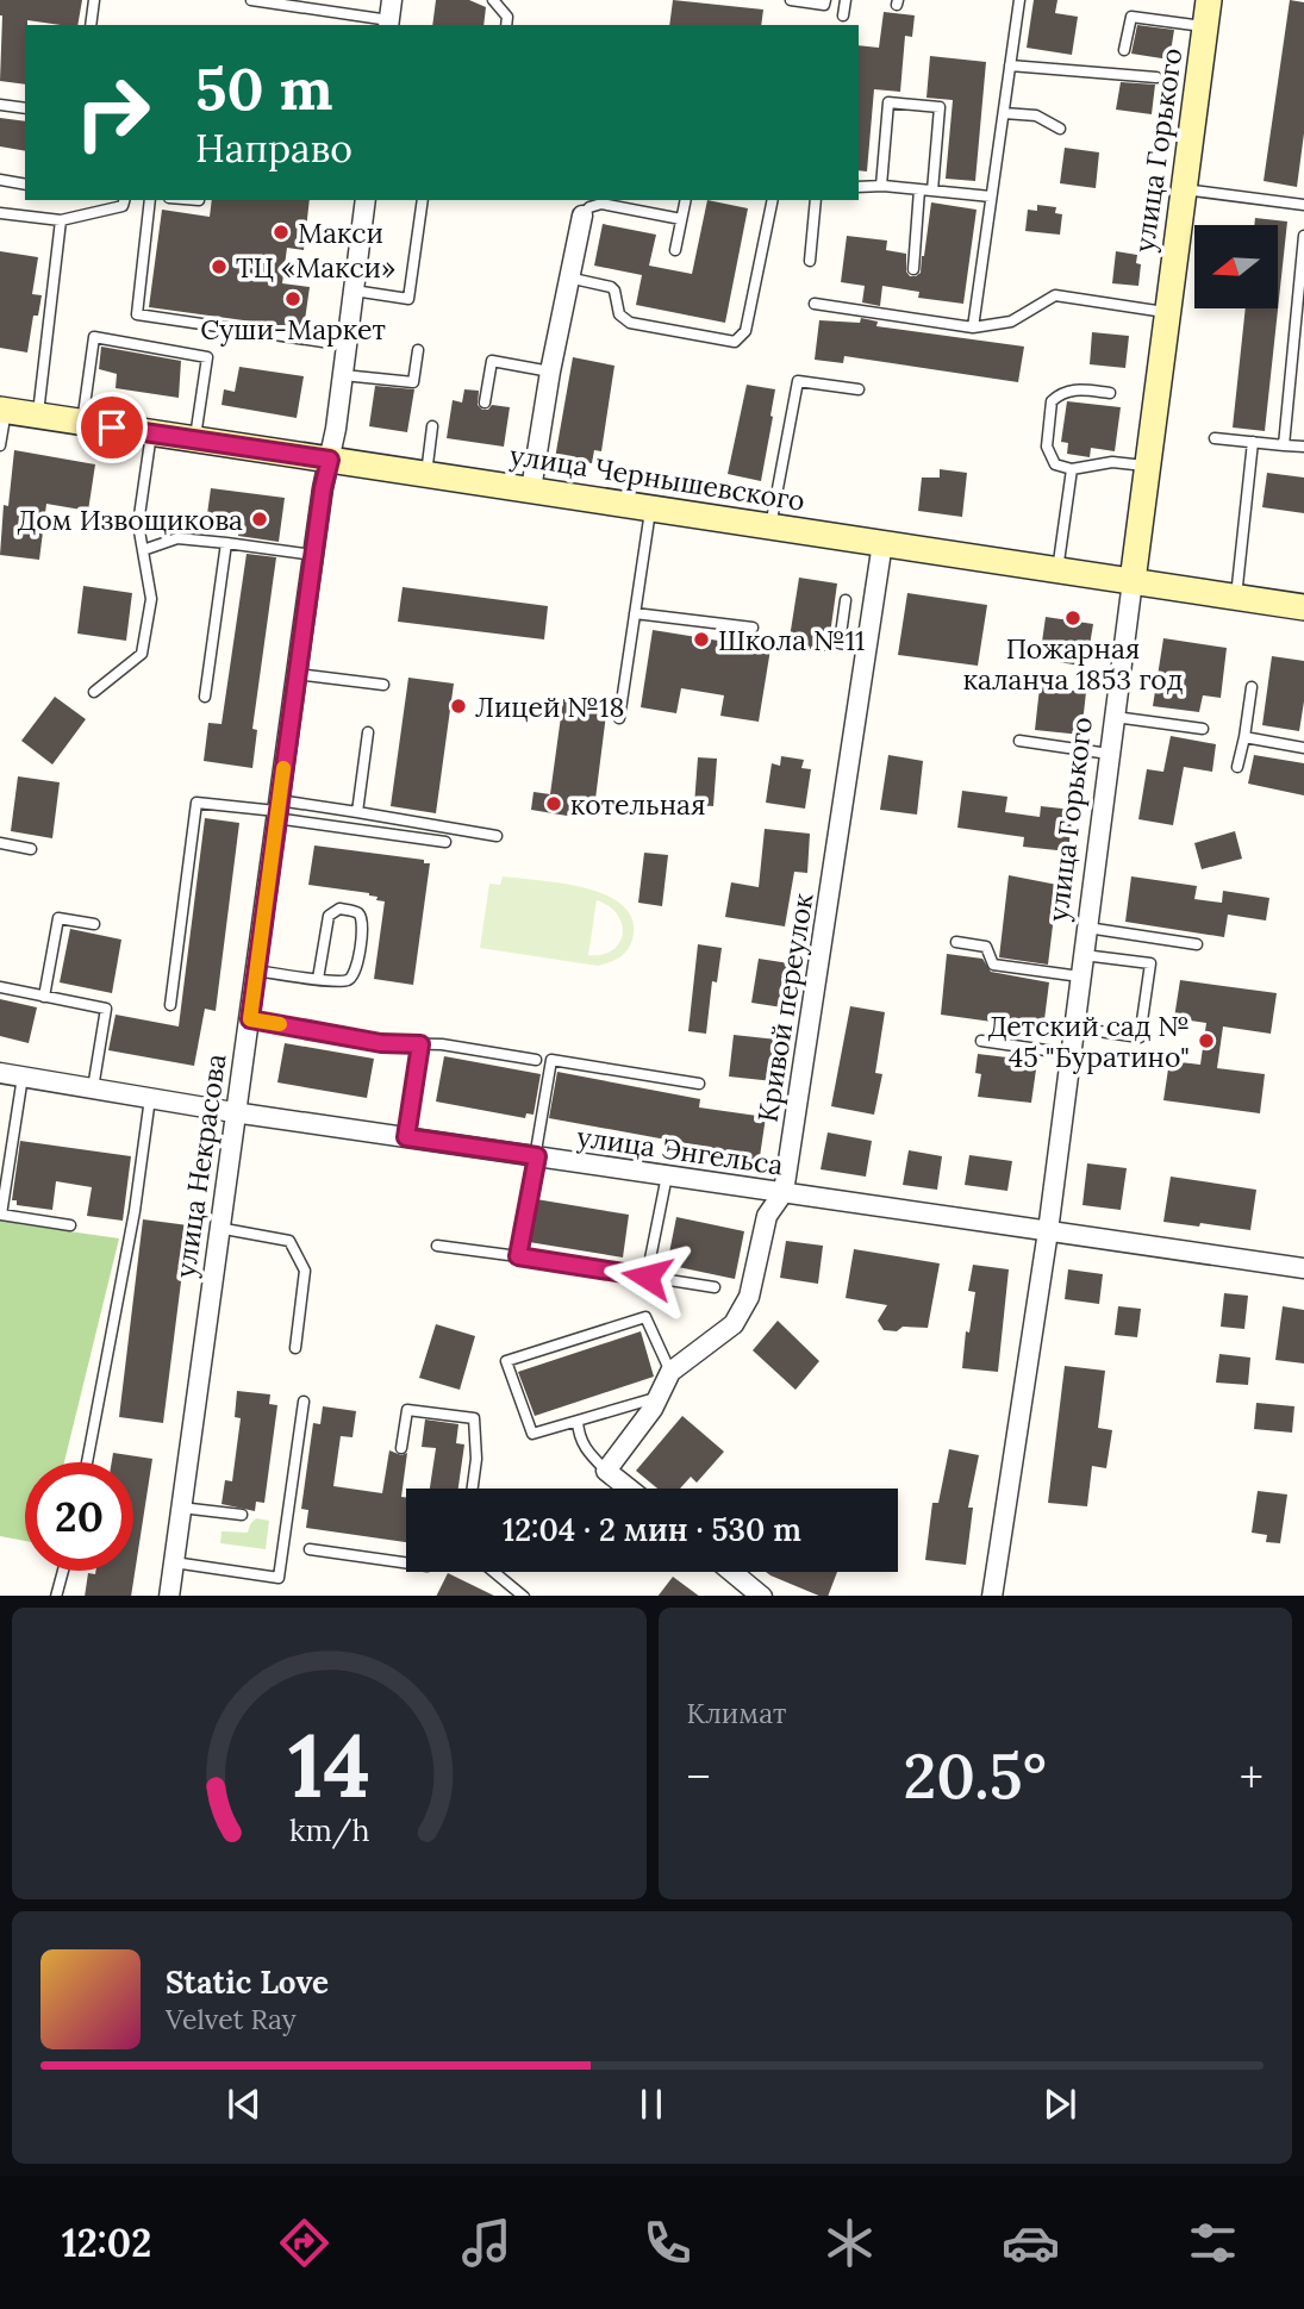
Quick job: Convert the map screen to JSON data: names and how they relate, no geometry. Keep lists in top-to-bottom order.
{
  "streets": {
    "main road": ["улица Горького", "улица Чернышевского"],
    "street": ["Кривой переулок", "улица Энгельса", "улица Некрасова"]
  },
  "crossings": [
    ["улица Горького", "улица Чернышевского"],
    ["улица Горького", "улица Энгельса"],
    ["улица Чернышевского", "Кривой переулок"],
    ["улица Чернышевского", "улица Некрасова"],
    ["Кривой переулок", "улица Энгельса"],
    ["улица Энгельса", "улица Некрасова"]
  ],
  "places": [
    "Макси",
    "ТЦ «Макси»",
    "Суши-Маркет",
    "Дом Извощикова",
    "Пожарная каланча 1853 год",
    "Школа №11",
    "Лицей №18",
    "котельная",
    "Детский сад № 45 \"Буратино\""
  ],
  "north": "left",
  "page": {
    "turn": ["50 m", "Направо"],
    "limit": "20",
    "trip": "12:04 · 2 мин · 530 m",
    "tile": "Климат",
    "heat": ["−", "20.5°", "+"],
    "song": ["Static Love", "Velvet Ray"],
    "tabs": "12:02",
    "gauge": ["14", "km/h"]
  }
}
